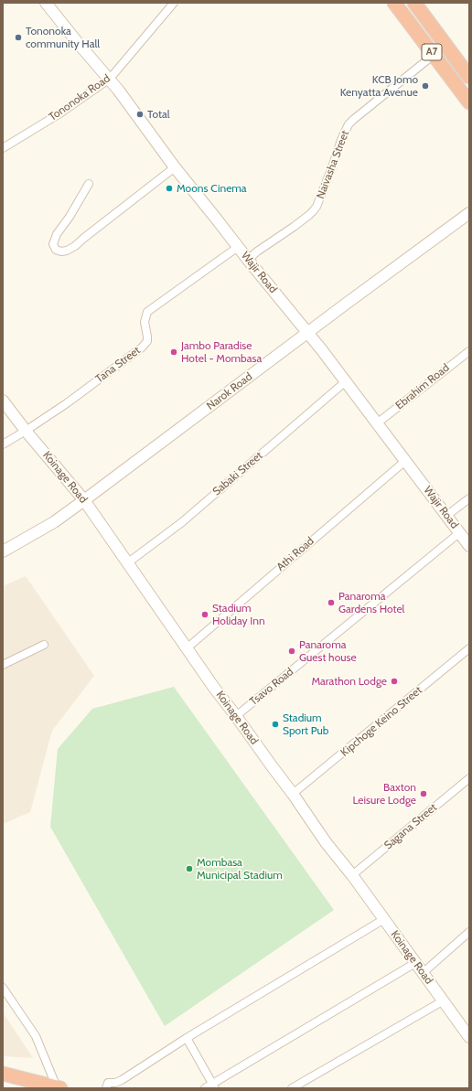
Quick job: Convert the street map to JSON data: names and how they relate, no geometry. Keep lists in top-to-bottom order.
{
  "streets": {
    "highway": ["A7"],
    "street": [
      "Tononoka Road",
      "Naivasha Street",
      "Wajir Road",
      "Tana Street",
      "Ebrahim Road",
      "Narok Road",
      "Sabaki Street",
      "Koinage Road",
      "Athi Road",
      "Tsavo Road",
      "Kipchoge Keino Street",
      "Sagana Street"
    ]
  },
  "crossings": [
    ["A7", "Naivasha Street"],
    ["Tononoka Road", "Wajir Road"],
    ["Naivasha Street", "Wajir Road"],
    ["Wajir Road", "Tana Street"],
    ["Wajir Road", "Ebrahim Road"],
    ["Wajir Road", "Narok Road"],
    ["Wajir Road", "Sabaki Street"],
    ["Wajir Road", "Athi Road"],
    ["Wajir Road", "Tsavo Road"],
    ["Tana Street", "Koinage Road"],
    ["Narok Road", "Koinage Road"],
    ["Sabaki Street", "Koinage Road"],
    ["Koinage Road", "Athi Road"],
    ["Koinage Road", "Tsavo Road"],
    ["Koinage Road", "Kipchoge Keino Street"],
    ["Koinage Road", "Sagana Street"]
  ],
  "places": [
    "Tononoka community Hall",
    "KCB Jomo Kenyatta Avenue",
    "Total",
    "Moons Cinema",
    "Jambo Paradise Hotel - Mombasa",
    "Panaroma Gardens Hotel",
    "Stadium Holiday Inn",
    "Panaroma Guest house",
    "Marathon Lodge",
    "Stadium Sport Pub",
    "Baxton Leisure Lodge",
    "Mombasa Municipal Stadium"
  ]
}
